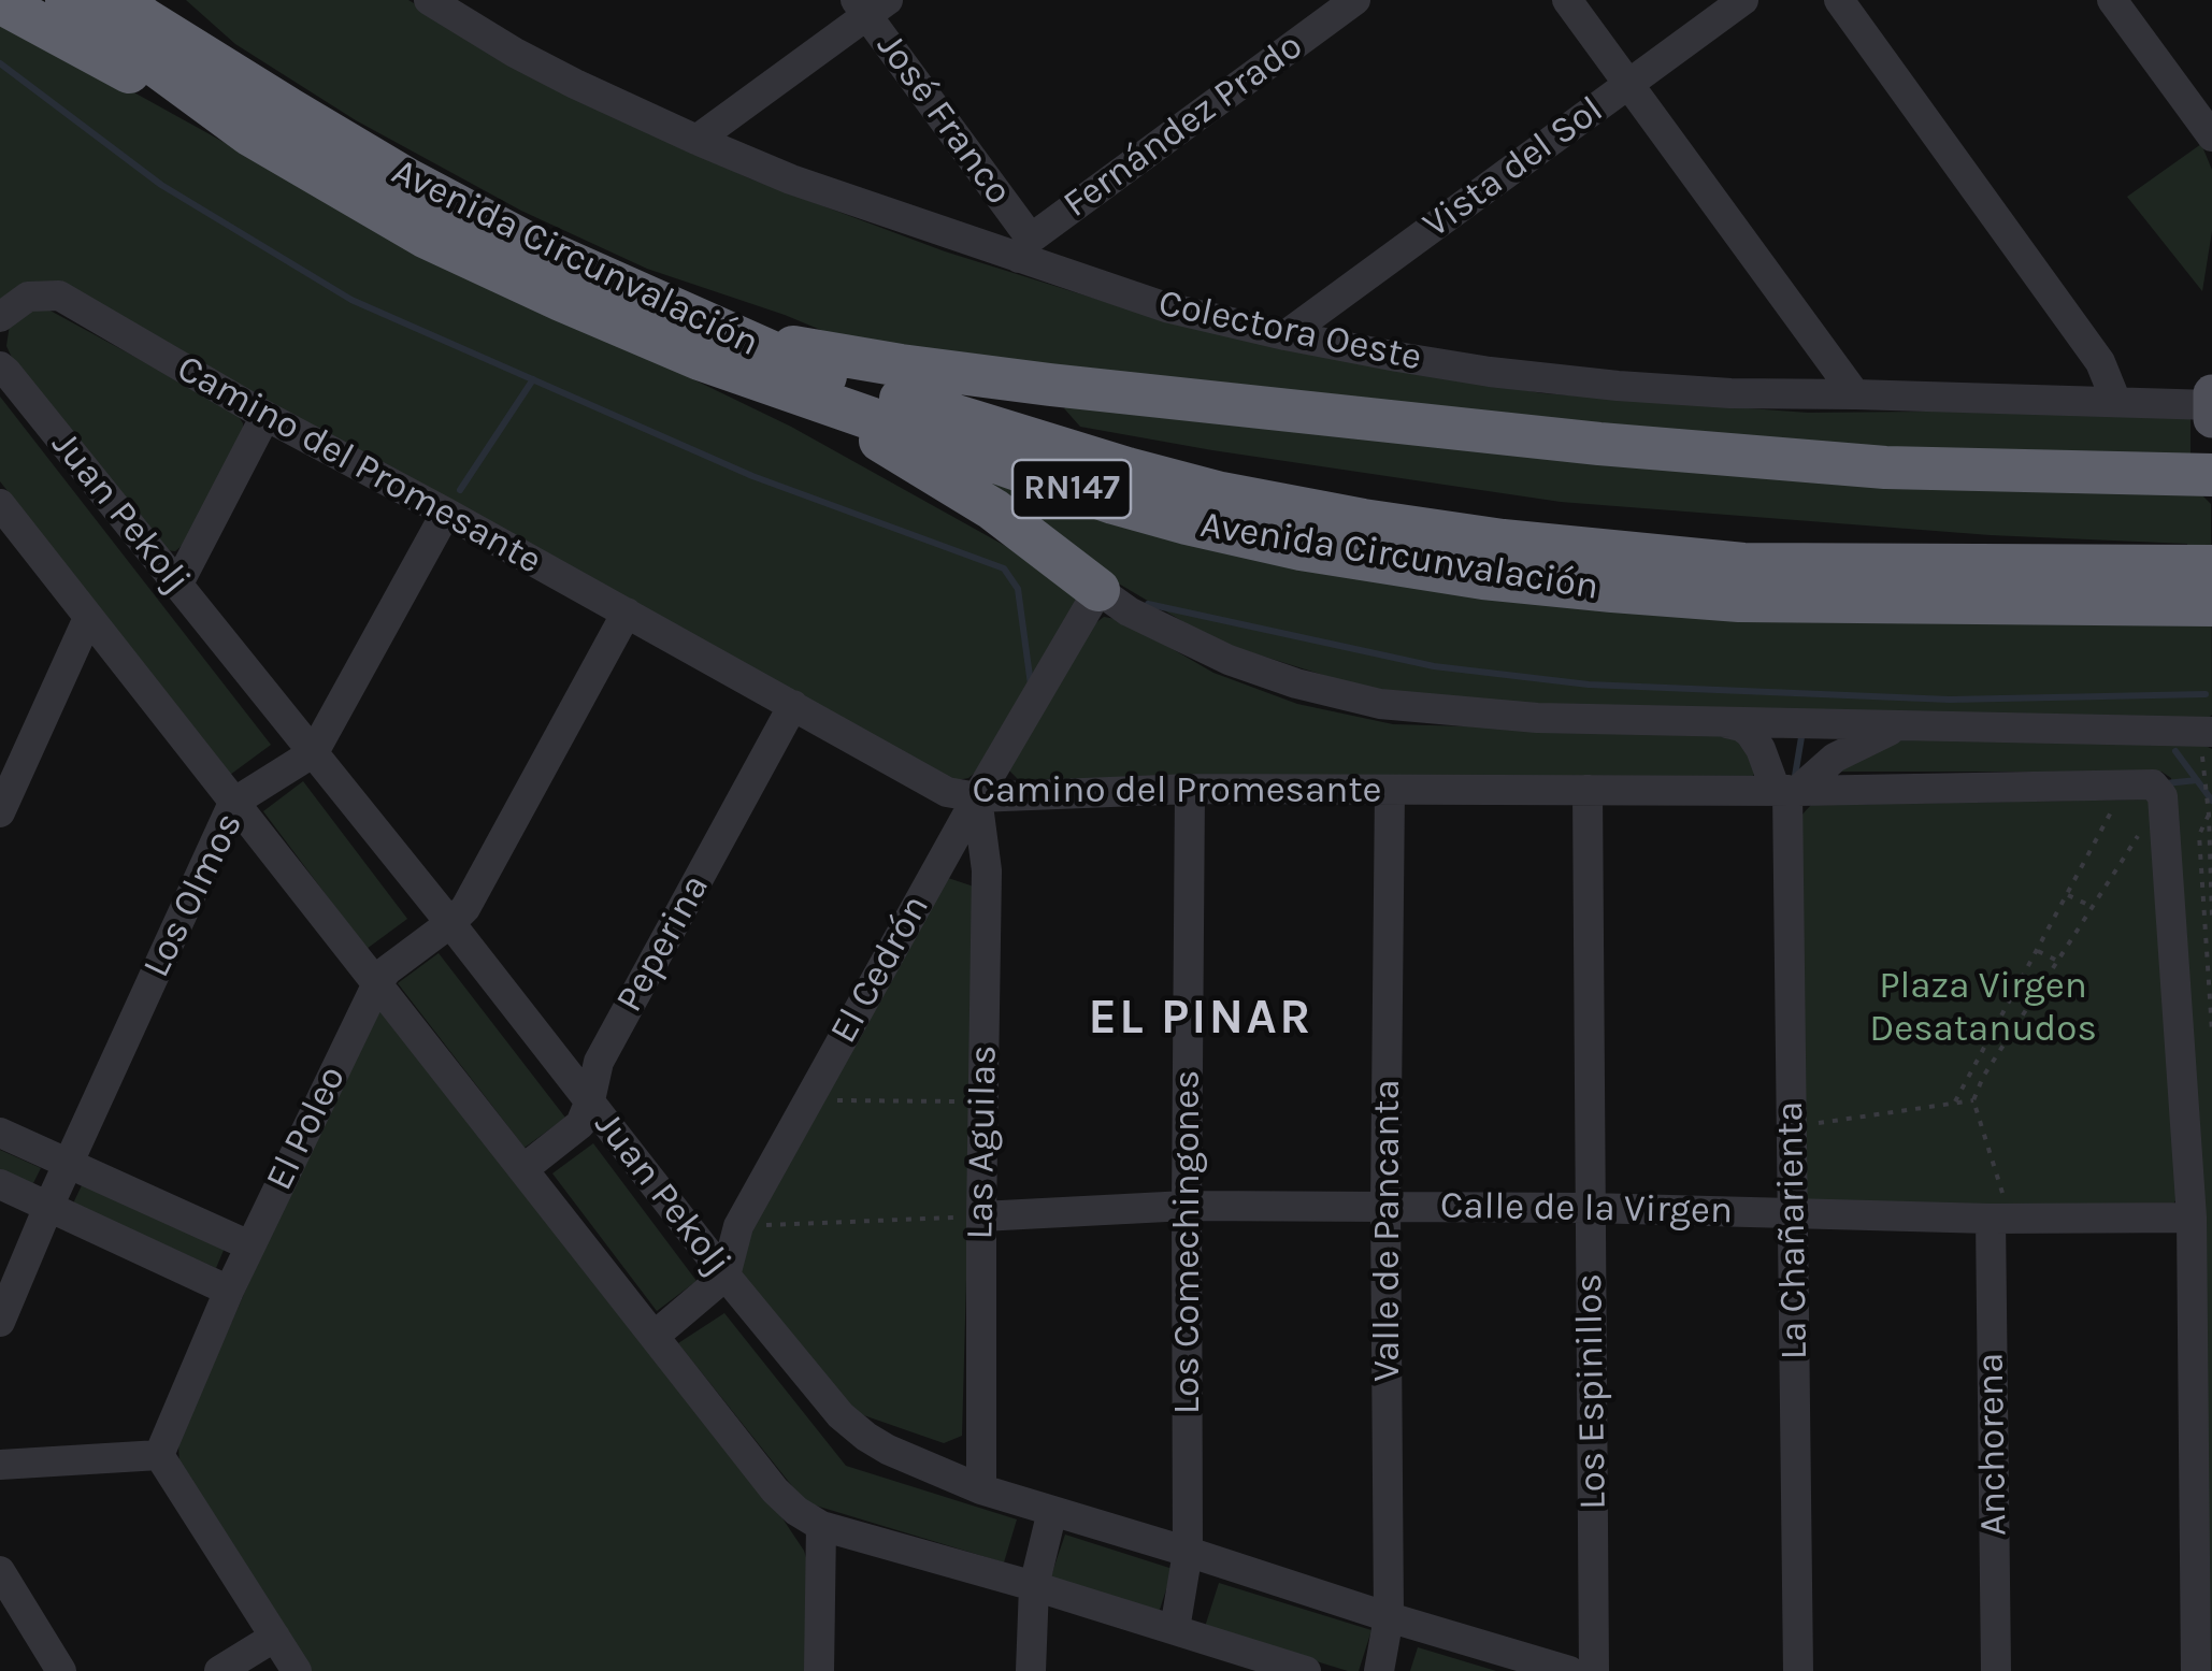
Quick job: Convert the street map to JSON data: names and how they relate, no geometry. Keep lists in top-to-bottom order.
{
  "streets": {
    "highway": ["Avenida Circunvalación", "RN147"],
    "street": [
      "José Franco",
      "Fernández Prado",
      "Vista del Sol",
      "Colectora Oeste",
      "Camino del Promesante",
      "Juan Pekolj",
      "Los Olmos",
      "Peperina",
      "El Cedrón",
      "El Poleo",
      "Las Aguilas",
      "Calle de la Virgen",
      "Valle de Pancanta",
      "La Chañarienta",
      "Los Comechingones",
      "Los Espinillos",
      "Anchorena"
    ]
  },
  "crossings": [
    ["José Franco", "Fernández Prado"],
    ["José Franco", "Colectora Oeste"],
    ["Fernández Prado", "Colectora Oeste"],
    ["Vista del Sol", "Colectora Oeste"],
    ["Camino del Promesante", "Los Olmos"],
    ["Camino del Promesante", "Peperina"],
    ["Camino del Promesante", "El Cedrón"],
    ["Camino del Promesante", "El Poleo"],
    ["Camino del Promesante", "Las Aguilas"],
    ["Camino del Promesante", "Calle de la Virgen"],
    ["Camino del Promesante", "Valle de Pancanta"],
    ["Camino del Promesante", "La Chañarienta"],
    ["Camino del Promesante", "Los Comechingones"],
    ["Camino del Promesante", "Los Espinillos"],
    ["Juan Pekolj", "Los Olmos"],
    ["Juan Pekolj", "Peperina"],
    ["Juan Pekolj", "El Cedrón"],
    ["Juan Pekolj", "El Poleo"],
    ["Juan Pekolj", "Las Aguilas"],
    ["Juan Pekolj", "Valle de Pancanta"],
    ["Juan Pekolj", "Los Comechingones"],
    ["El Cedrón", "Las Aguilas"],
    ["Las Aguilas", "Calle de la Virgen"],
    ["Calle de la Virgen", "Valle de Pancanta"],
    ["Calle de la Virgen", "La Chañarienta"],
    ["Calle de la Virgen", "Los Comechingones"],
    ["Calle de la Virgen", "Los Espinillos"],
    ["Calle de la Virgen", "Anchorena"]
  ],
  "districts": ["EL PINAR"],
  "parks": ["Plaza Virgen Desatanudos"]
}
